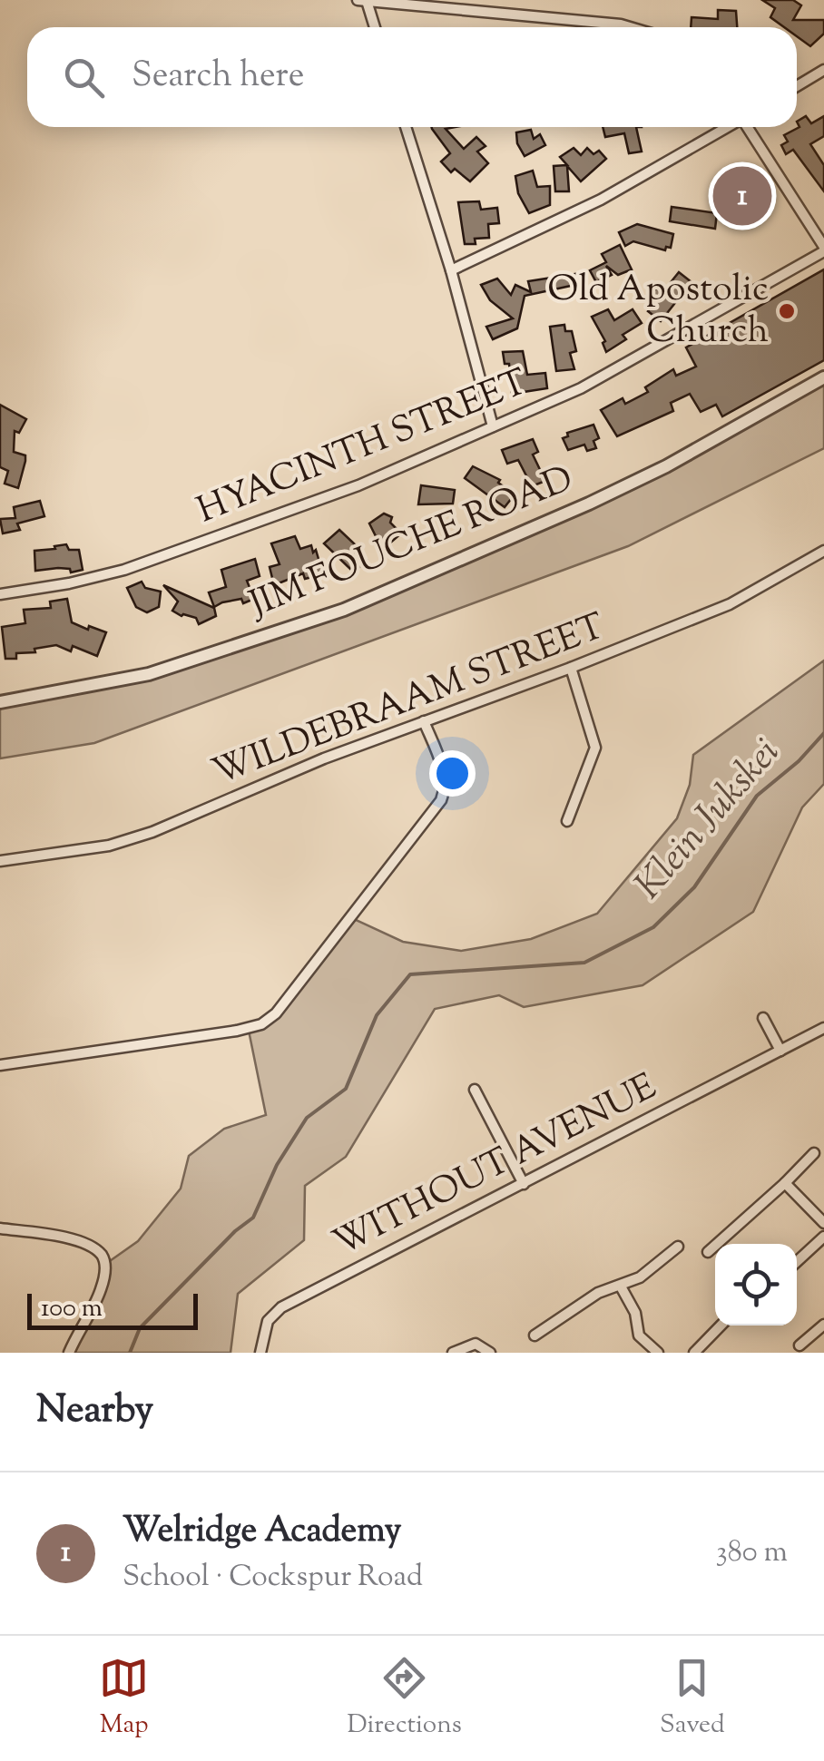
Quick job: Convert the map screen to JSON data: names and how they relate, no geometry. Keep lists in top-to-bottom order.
{
  "streets": {
    "street": [
      "HYACINTH STREET",
      "JIM FOUCHE ROAD",
      "WILDEBRAAM STREET",
      "WITHOUT AVENUE"
    ]
  },
  "water": ["Klein Jukskei"],
  "places": ["Old Apostolic Church"],
  "scale_bar": "100 m",
  "page": {
    "search": "Search here",
    "pins": "1",
    "scale": "100 m",
    "heading": "Nearby",
    "list": [
      {
        "mark": "1",
        "name": "Welridge Academy",
        "note": "School · Cockspur Road",
        "value": "380 m"
      }
    ],
    "nav": ["Map", "Directions", "Saved"]
  }
}
